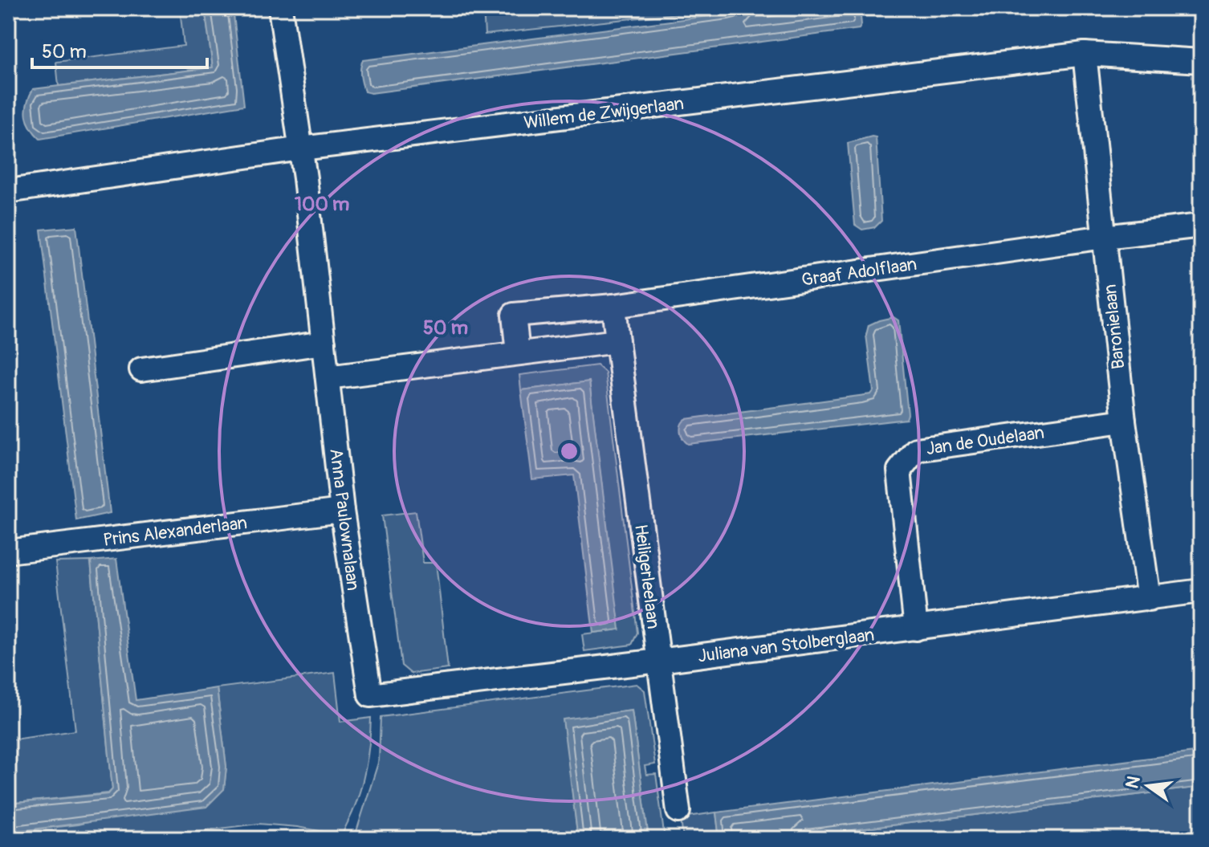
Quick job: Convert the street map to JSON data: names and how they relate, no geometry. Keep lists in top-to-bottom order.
{
  "streets": {
    "street": [
      "Willem de Zwijgerlaan",
      "Graaf Adolflaan",
      "Baronielaan",
      "Jan de Oudelaan",
      "Anna Paulownalaan",
      "Prins Alexanderlaan",
      "Heiligerleelaan",
      "Juliana van Stolberglaan"
    ]
  },
  "crossings": [
    ["Willem de Zwijgerlaan", "Baronielaan"],
    ["Willem de Zwijgerlaan", "Anna Paulownalaan"],
    ["Graaf Adolflaan", "Baronielaan"],
    ["Baronielaan", "Jan de Oudelaan"],
    ["Baronielaan", "Juliana van Stolberglaan"],
    ["Jan de Oudelaan", "Juliana van Stolberglaan"],
    ["Anna Paulownalaan", "Prins Alexanderlaan"],
    ["Anna Paulownalaan", "Juliana van Stolberglaan"],
    ["Heiligerleelaan", "Juliana van Stolberglaan"]
  ],
  "scale_bar": "50 m",
  "north": "left",
  "rings": ["100 m", "50 m"]
}
